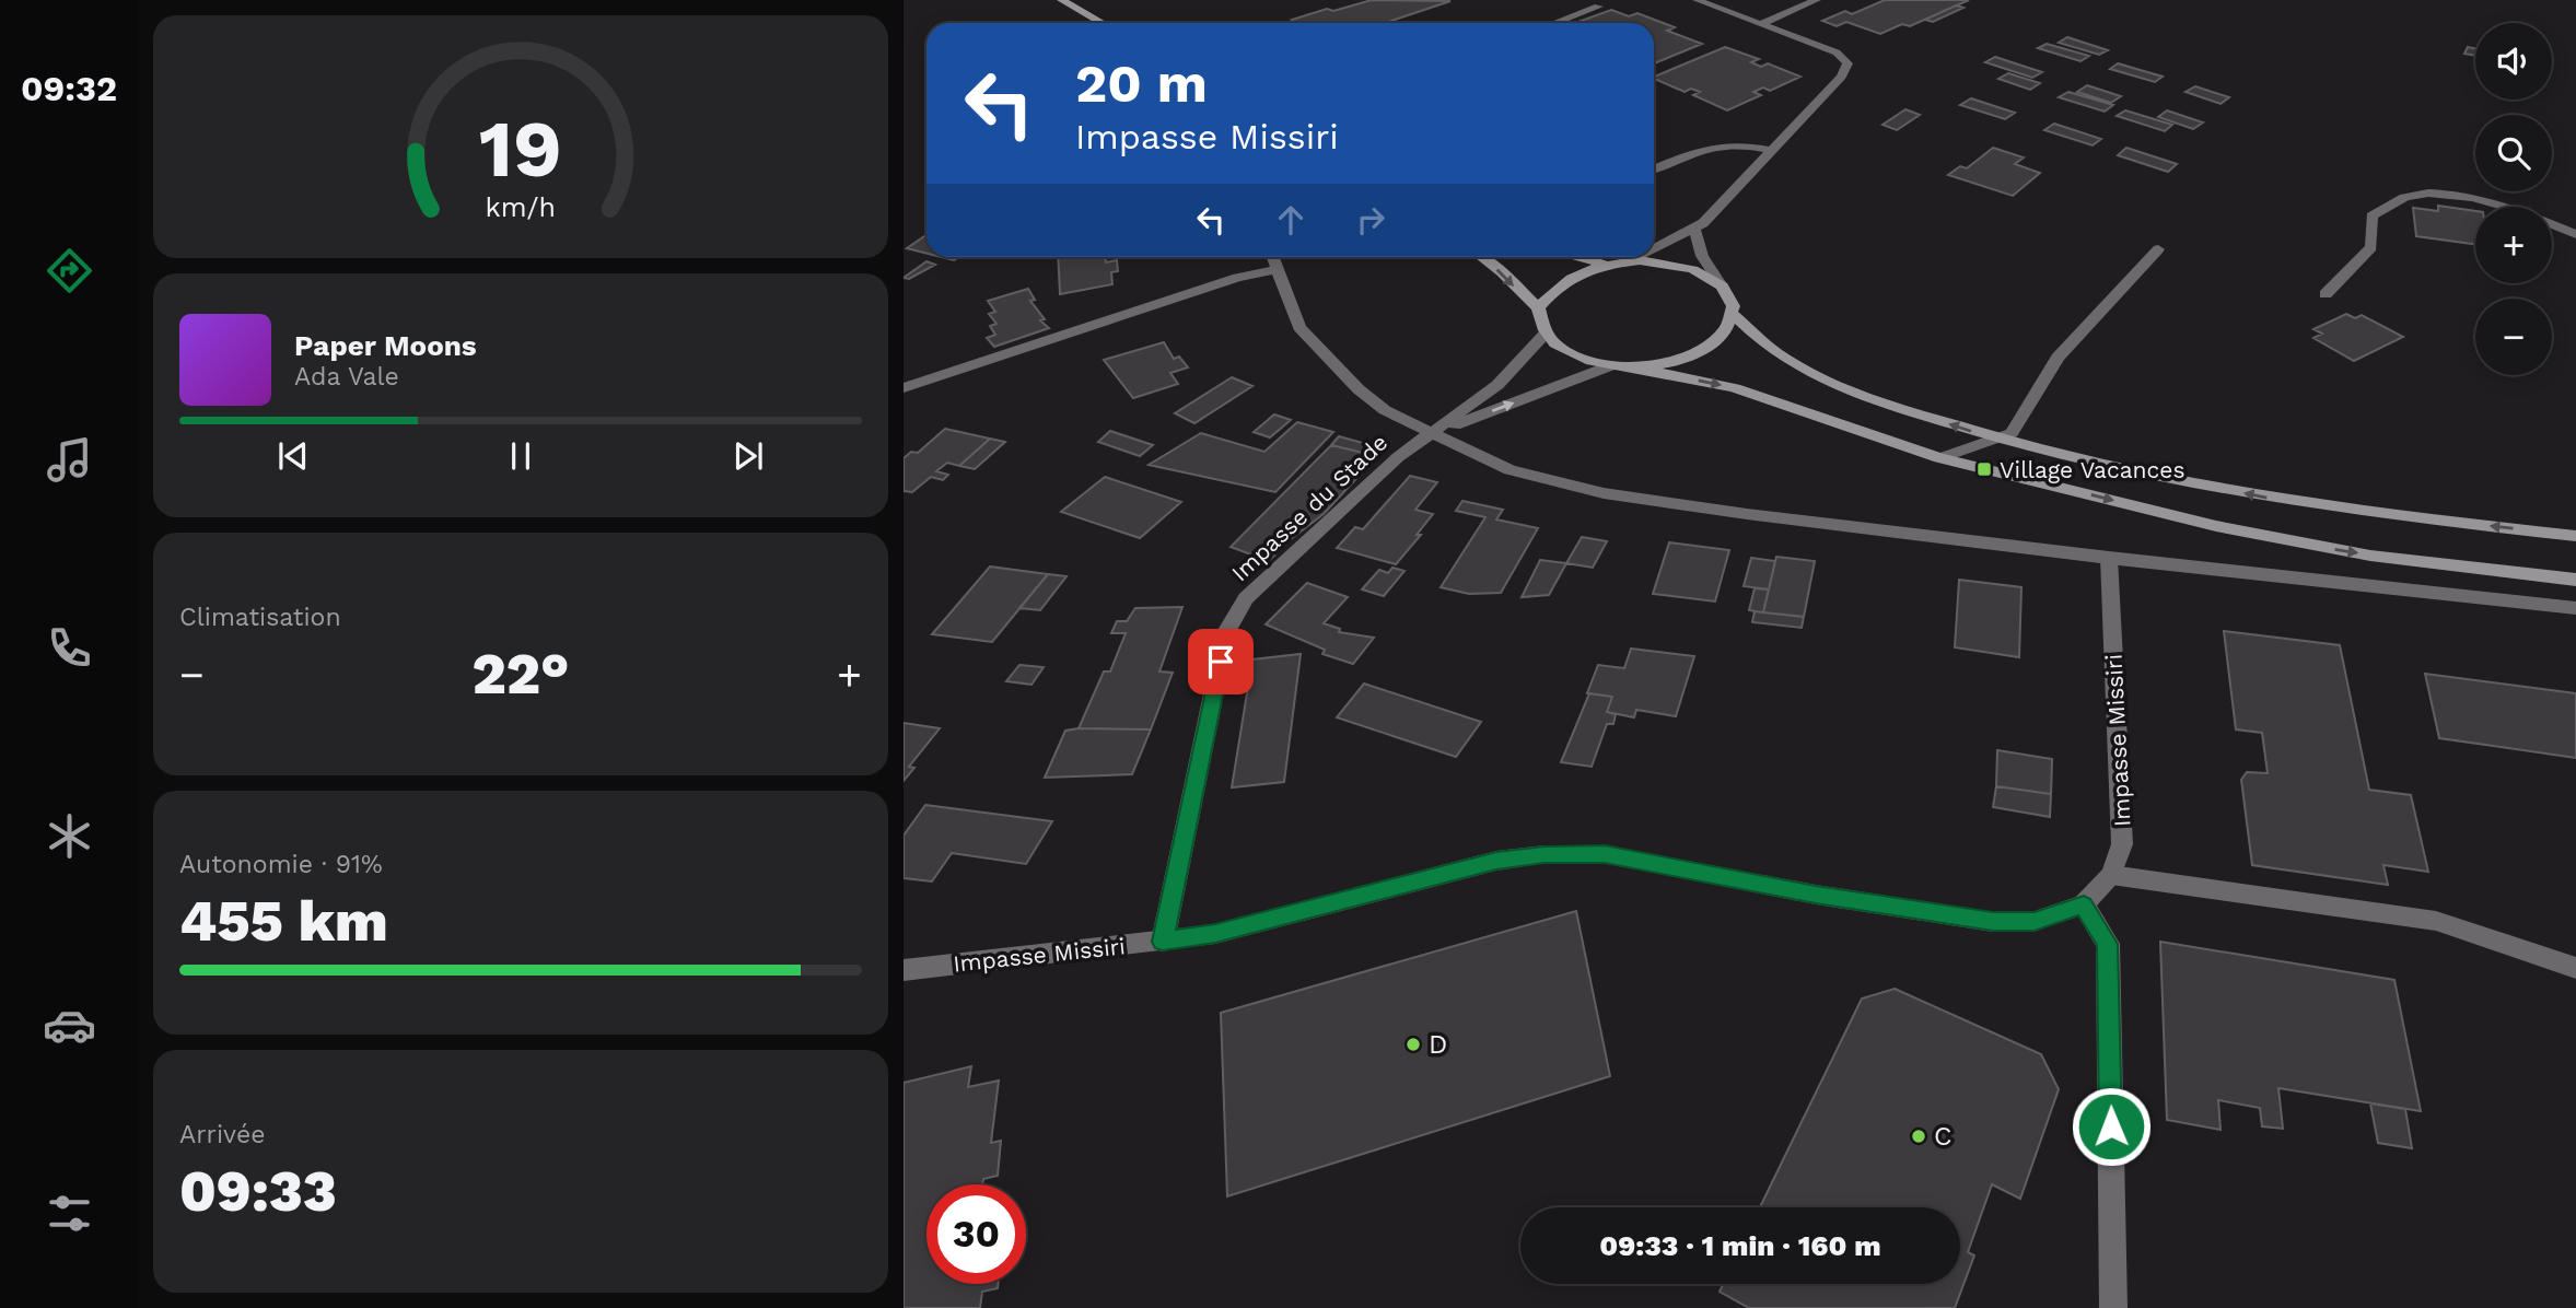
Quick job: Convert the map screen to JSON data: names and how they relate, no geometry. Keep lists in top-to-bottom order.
{
  "streets": {
    "street": ["Impasse du Stade", "Impasse Missiri"]
  },
  "crossings": [
    ["Impasse du Stade", "Impasse Missiri"]
  ],
  "places": {
    "transit": ["Village Vacances"],
    "other": ["D", "C"]
  },
  "page": {
    "tabs": "09:32",
    "map_buttons": ["+", "−"],
    "turn": ["20 m", "Impasse Missiri"],
    "song": ["Paper Moons", "Ada Vale"],
    "tile": [
      "Climatisation",
      ["Autonomie · 91%", "455 km"],
      ["Arrivée", "09:33"]
    ],
    "heat": ["−", "22°", "+"],
    "limit": "30",
    "trip": "09:33 · 1 min · 160 m",
    "gauge": ["19", "km/h"]
  }
}
